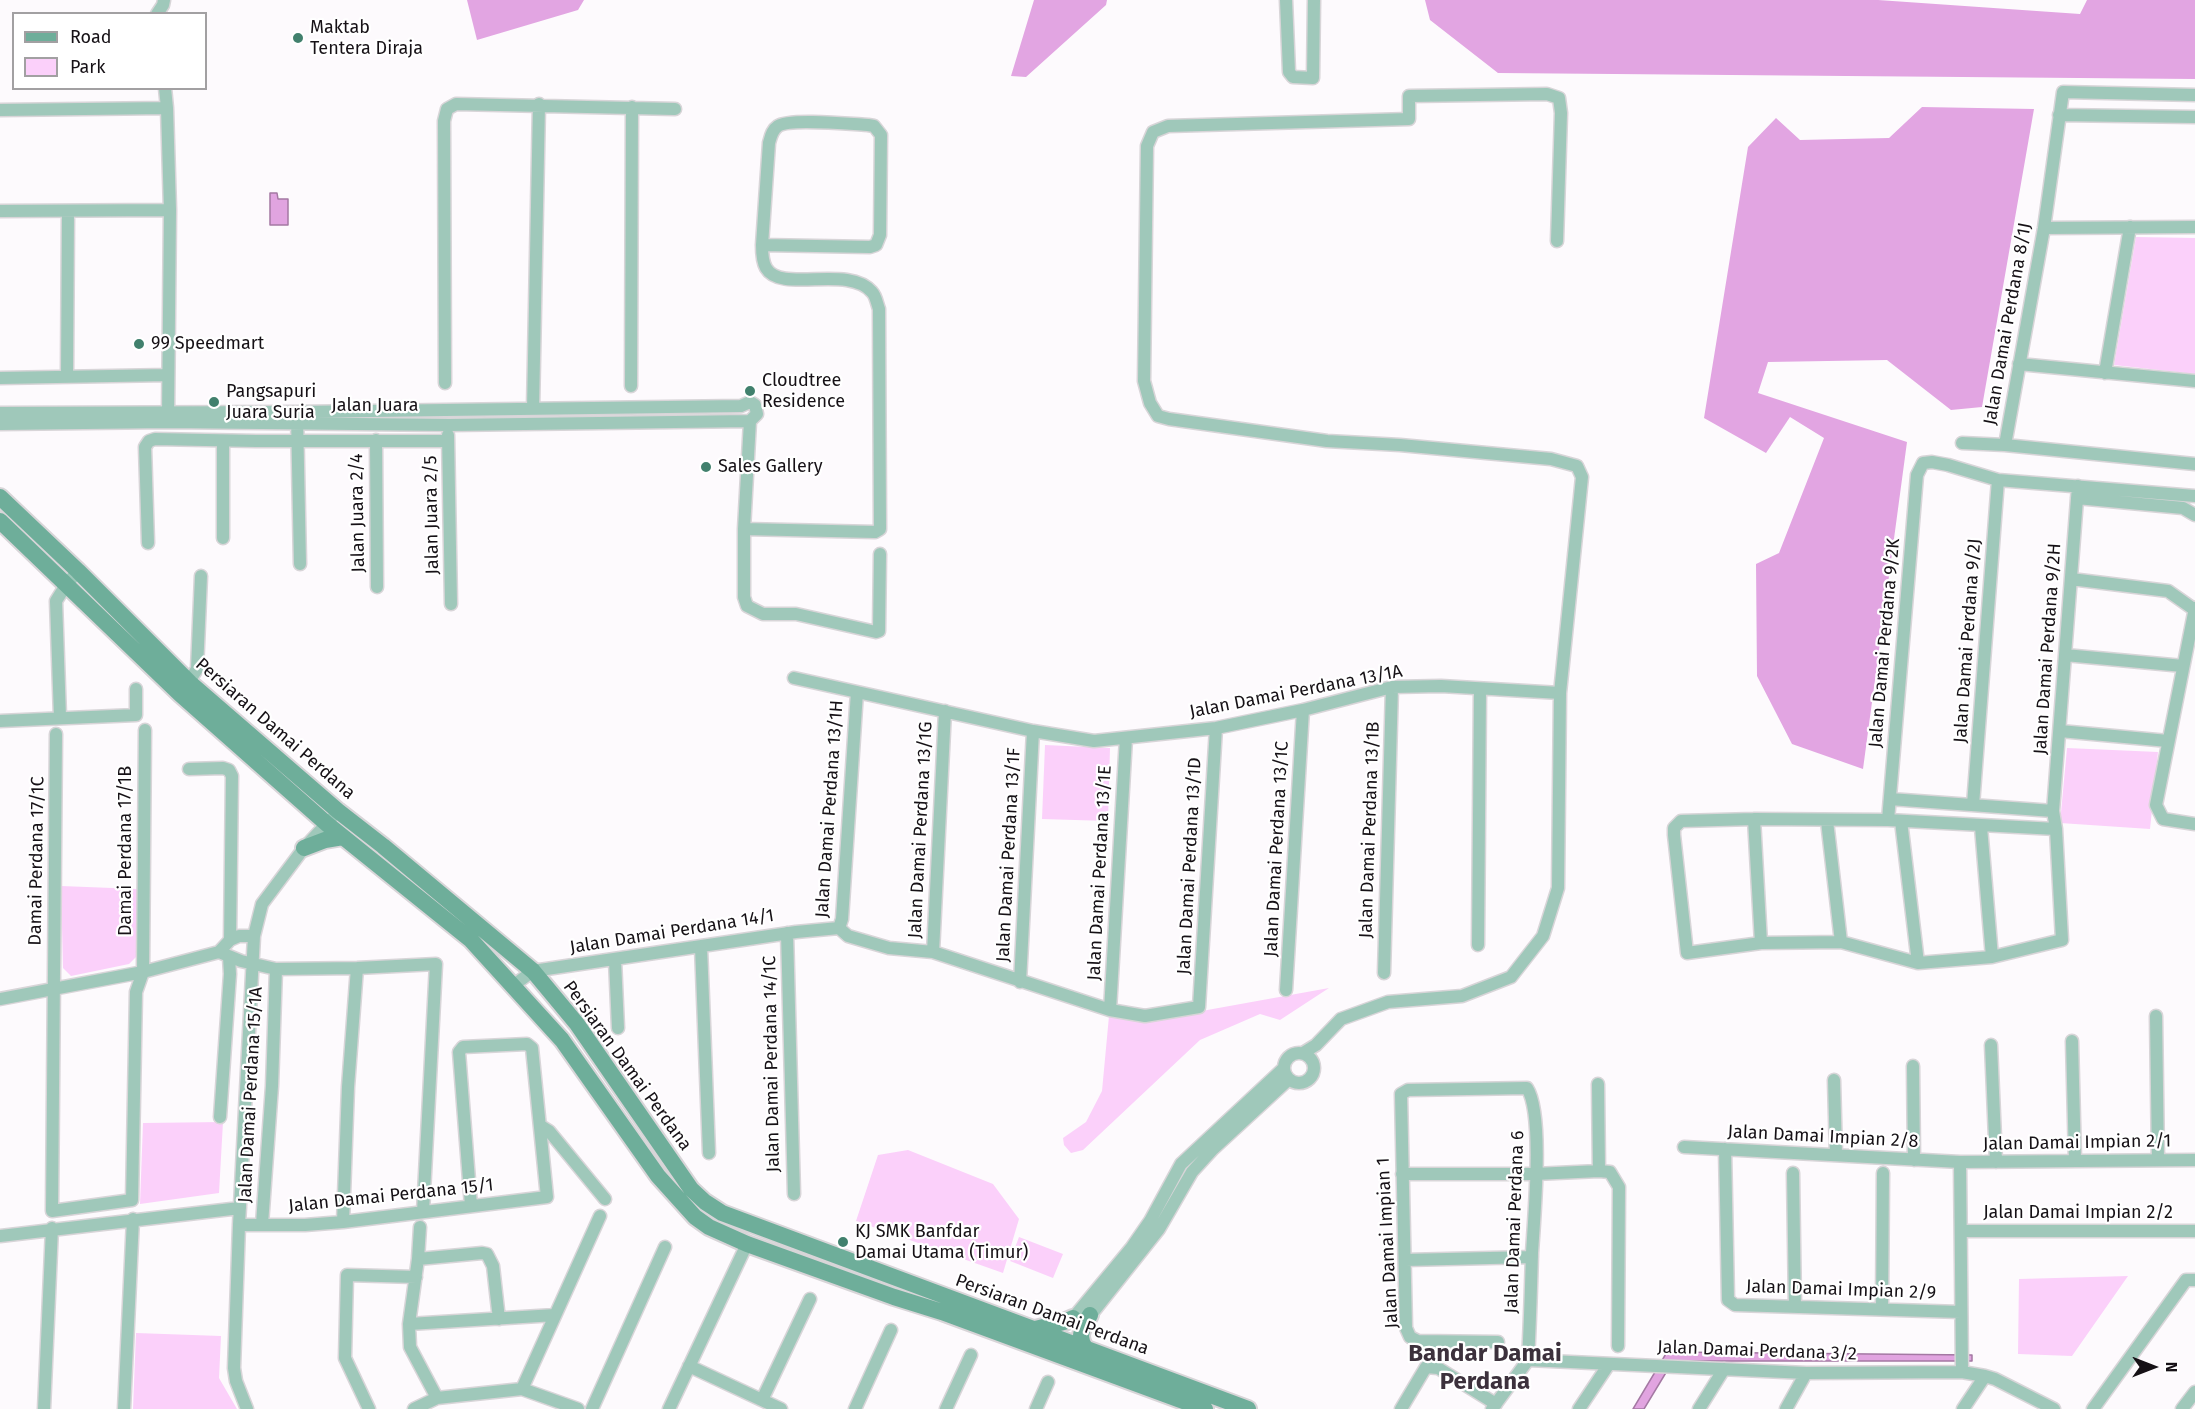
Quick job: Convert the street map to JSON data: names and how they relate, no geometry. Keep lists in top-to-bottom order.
{
  "streets": {
    "main road": ["Persiaran Damai Perdana"],
    "street": [
      "Jalan Damai Perdana 8/1J",
      "Jalan Juara",
      "Jalan Juara 2/4",
      "Jalan Juara 2/5",
      "Jalan Damai Perdana 9/2J",
      "Jalan Damai Perdana 9/2K",
      "Jalan Damai Perdana 9/2H",
      "Jalan Damai Perdana 13/1A",
      "Jalan Damai Perdana 13/1H",
      "Jalan Damai Perdana 13/1G",
      "Jalan Damai Perdana 13/1B",
      "Jalan Damai Perdana 13/1C",
      "Damai Perdana 17/1B",
      "Jalan Damai Perdana 13/1F",
      "Damai Perdana 17/1C",
      "Jalan Damai Perdana 13/1D",
      "Jalan Damai Perdana 13/1E",
      "Jalan Damai Perdana 14/1",
      "Jalan Damai Perdana 14/1C",
      "Jalan Damai Perdana 15/1A",
      "Jalan Damai Impian 2/8",
      "Jalan Damai Impian 2/1",
      "Jalan Damai Perdana 15/1",
      "Jalan Damai Impian 2/2",
      "Jalan Damai Perdana 6",
      "Jalan Damai Impian 1",
      "Jalan Damai Impian 2/9",
      "Jalan Damai Perdana 3/2"
    ]
  },
  "crossings": [
    ["Jalan Juara", "Jalan Juara 2/5"],
    ["Jalan Damai Perdana 9/2J", "Jalan Damai Perdana 9/2K"],
    ["Jalan Damai Perdana 13/1A", "Jalan Damai Perdana 13/1H"],
    ["Jalan Damai Perdana 13/1A", "Jalan Damai Perdana 13/1G"],
    ["Jalan Damai Perdana 13/1A", "Jalan Damai Perdana 13/1B"],
    ["Jalan Damai Perdana 13/1A", "Jalan Damai Perdana 13/1C"],
    ["Jalan Damai Perdana 13/1A", "Jalan Damai Perdana 13/1F"],
    ["Jalan Damai Perdana 13/1A", "Jalan Damai Perdana 13/1D"],
    ["Jalan Damai Perdana 13/1A", "Jalan Damai Perdana 13/1E"],
    ["Persiaran Damai Perdana", "Jalan Damai Perdana 14/1"],
    ["Jalan Damai Perdana 13/1H", "Jalan Damai Perdana 14/1"],
    ["Damai Perdana 17/1B", "Damai Perdana 17/1C"],
    ["Jalan Damai Perdana 13/1D", "Jalan Damai Perdana 13/1E"],
    ["Jalan Damai Perdana 14/1", "Jalan Damai Perdana 14/1C"],
    ["Jalan Damai Perdana 15/1A", "Jalan Damai Perdana 15/1"],
    ["Jalan Damai Impian 2/8", "Jalan Damai Impian 2/1"],
    ["Jalan Damai Impian 2/8", "Jalan Damai Impian 2/9"],
    ["Jalan Damai Perdana 6", "Jalan Damai Impian 1"],
    ["Jalan Damai Perdana 6", "Jalan Damai Perdana 3/2"]
  ],
  "districts": ["Bandar Damai Perdana"],
  "places": [
    "Maktab Tentera Diraja",
    "99 Speedmart",
    "Cloudtree Residence",
    "Pangsapuri Juara Suria",
    "Sales Gallery",
    "KJ SMK Banfdar Damai Utama (Timur)"
  ],
  "legend": ["Road", "Park"],
  "north": "right"
}
